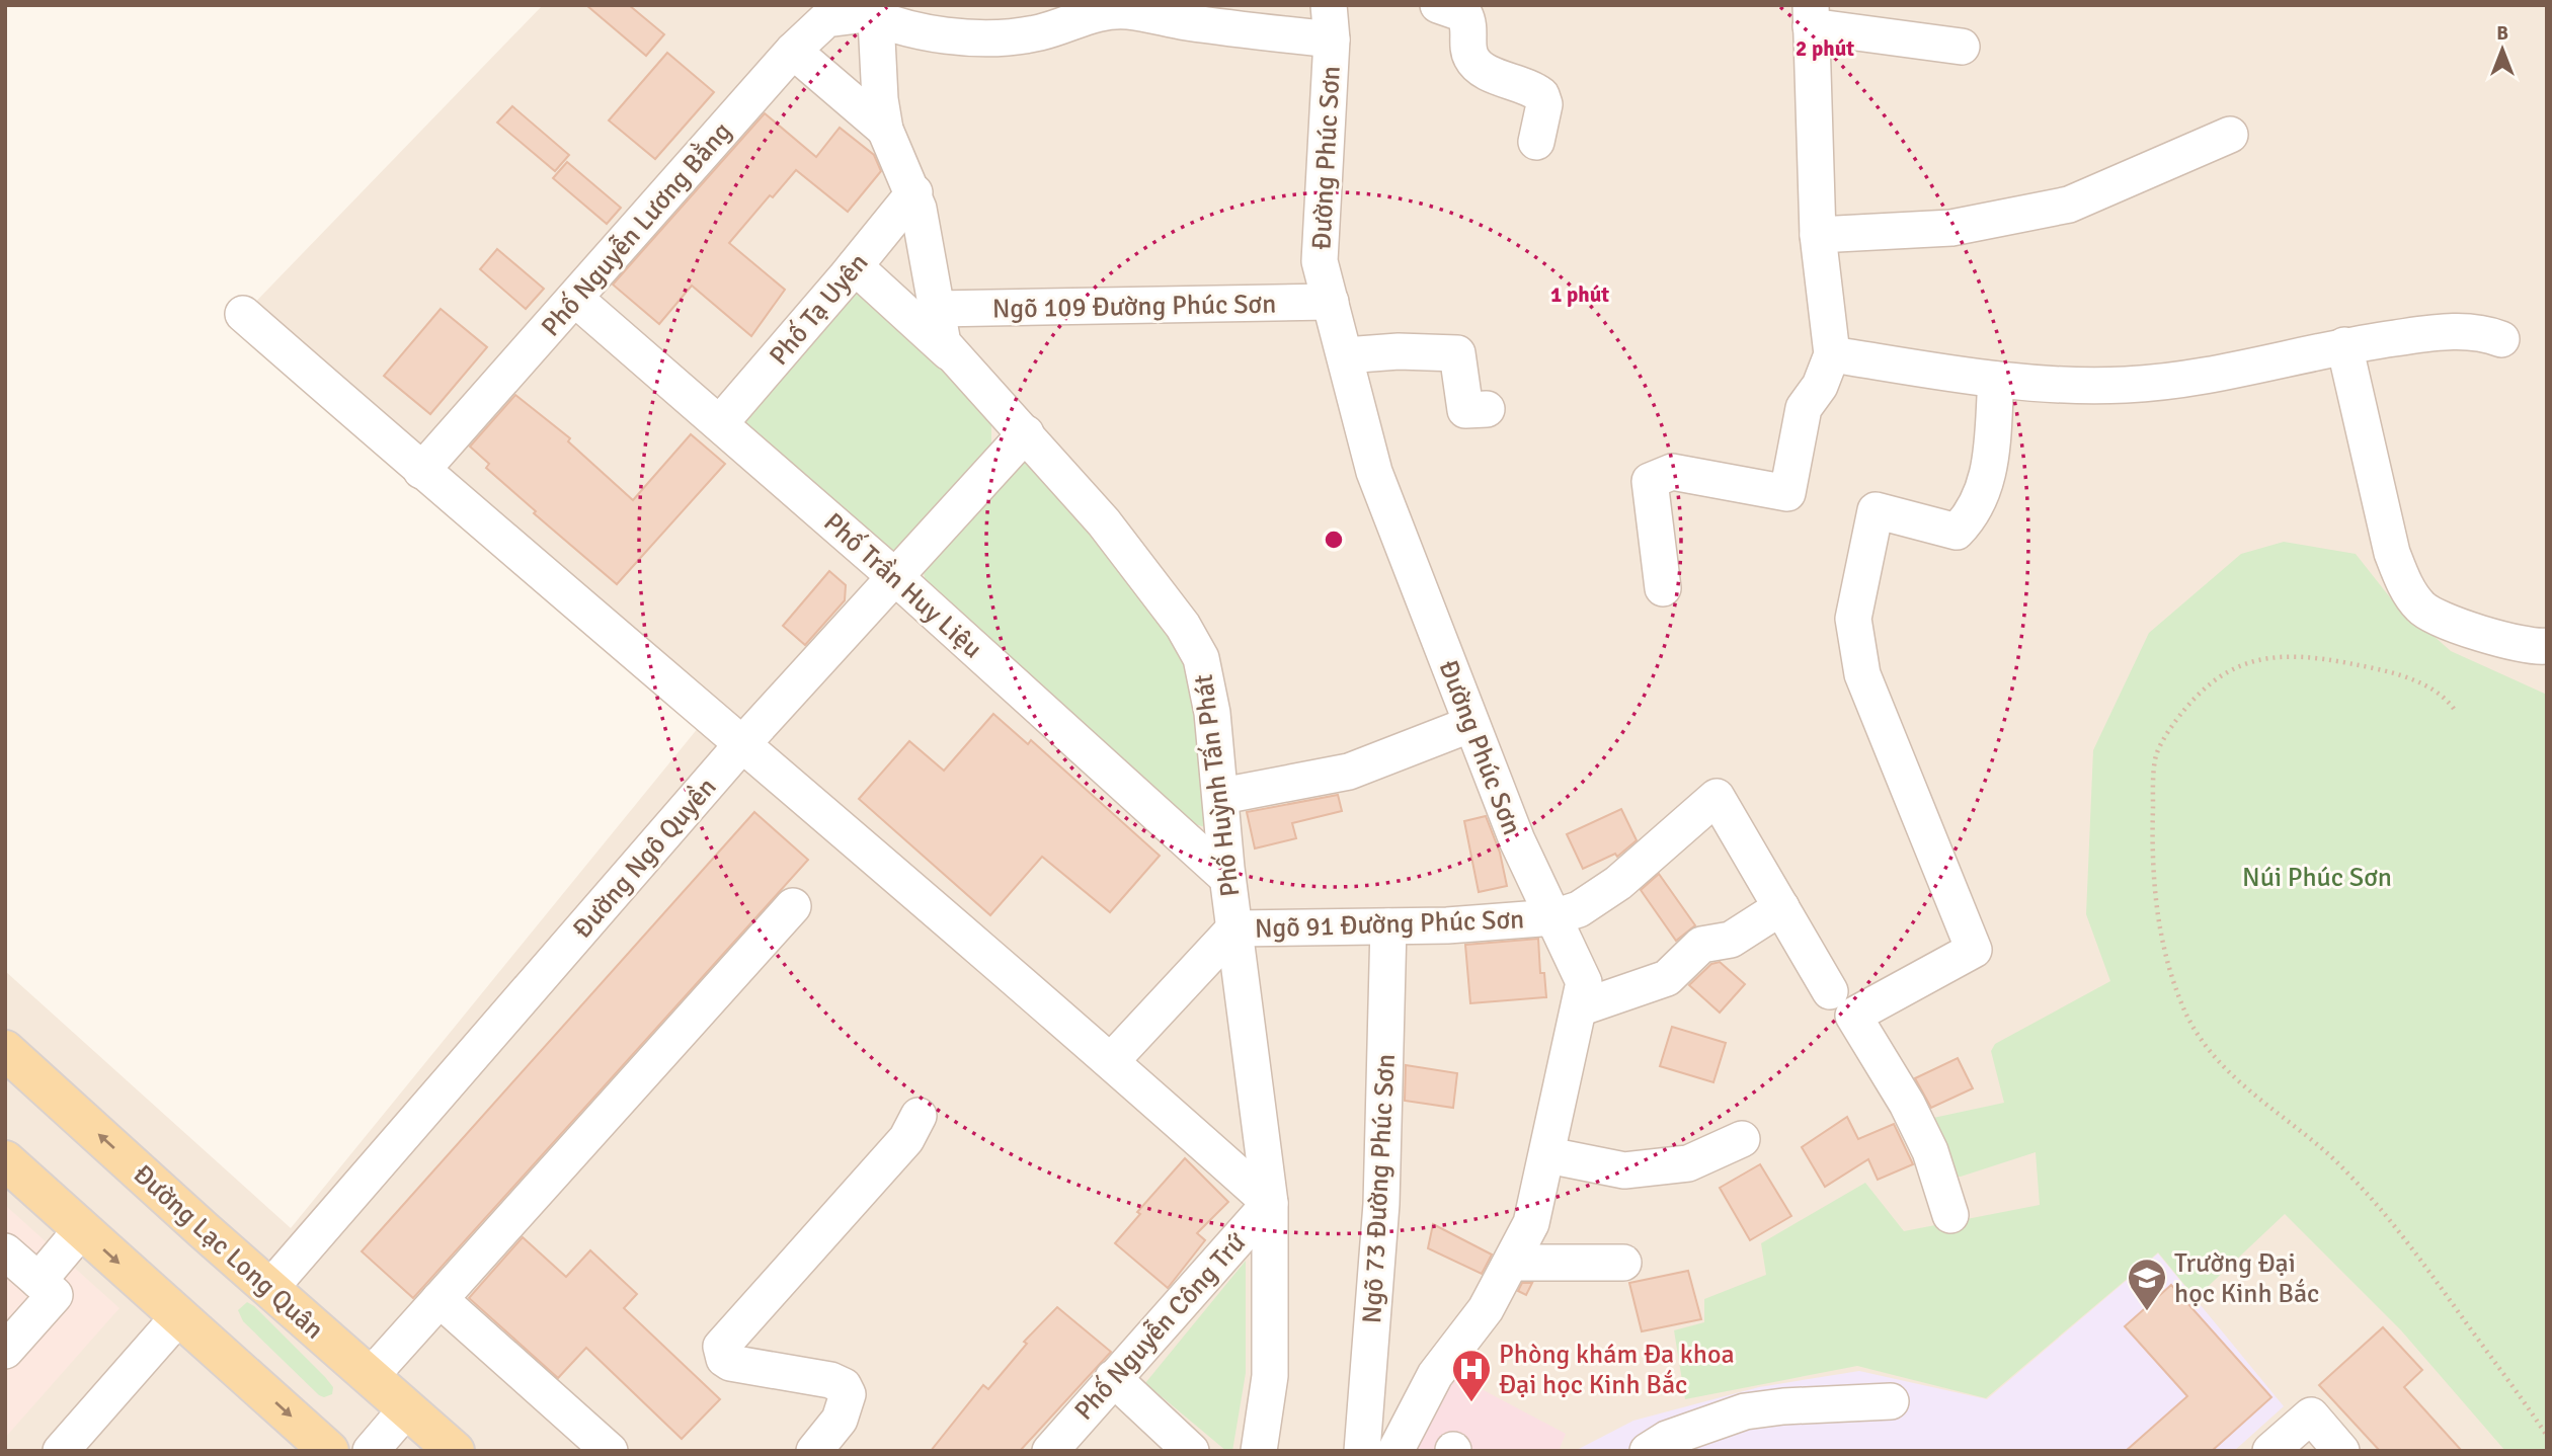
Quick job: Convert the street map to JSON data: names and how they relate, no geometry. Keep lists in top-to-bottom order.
{
  "streets": {
    "main road": ["Đường Lạc Long Quân"],
    "street": [
      "Đường Phúc Sơn",
      "Phố Nguyễn Lương Bằng",
      "Ngõ 109 Đường Phúc Sơn",
      "Phố Tạ Uyên",
      "Phố Trần Huy Liệu",
      "Phố Huỳnh Tấn Phát",
      "Đường Ngô Quyền",
      "Ngõ 91 Đường Phúc Sơn",
      "Ngõ 73 Đường Phúc Sơn",
      "Phố Nguyễn Công Trứ"
    ]
  },
  "crossings": [
    ["Đường Phúc Sơn", "Ngõ 109 Đường Phúc Sơn"],
    ["Đường Phúc Sơn", "Ngõ 91 Đường Phúc Sơn"],
    ["Phố Nguyễn Lương Bằng", "Phố Trần Huy Liệu"],
    ["Phố Nguyễn Lương Bằng", "Phố Huỳnh Tấn Phát"],
    ["Ngõ 109 Đường Phúc Sơn", "Phố Huỳnh Tấn Phát"],
    ["Phố Tạ Uyên", "Phố Trần Huy Liệu"],
    ["Phố Tạ Uyên", "Phố Huỳnh Tấn Phát"],
    ["Phố Trần Huy Liệu", "Phố Huỳnh Tấn Phát"],
    ["Phố Trần Huy Liệu", "Đường Ngô Quyền"],
    ["Phố Huỳnh Tấn Phát", "Đường Ngô Quyền"],
    ["Phố Huỳnh Tấn Phát", "Ngõ 91 Đường Phúc Sơn"],
    ["Phố Huỳnh Tấn Phát", "Phố Nguyễn Công Trứ"],
    ["Đường Ngô Quyền", "Đường Lạc Long Quân"],
    ["Ngõ 91 Đường Phúc Sơn", "Ngõ 73 Đường Phúc Sơn"]
  ],
  "parks": ["Núi Phúc Sơn"],
  "places": {
    "school or university": ["Trường Đại học Kinh Bắc"],
    "hospital": ["Phòng khám Đa khoa Đại học Kinh Bắc"]
  },
  "north": "top",
  "rings": ["2 phút", "1 phút"]
}
